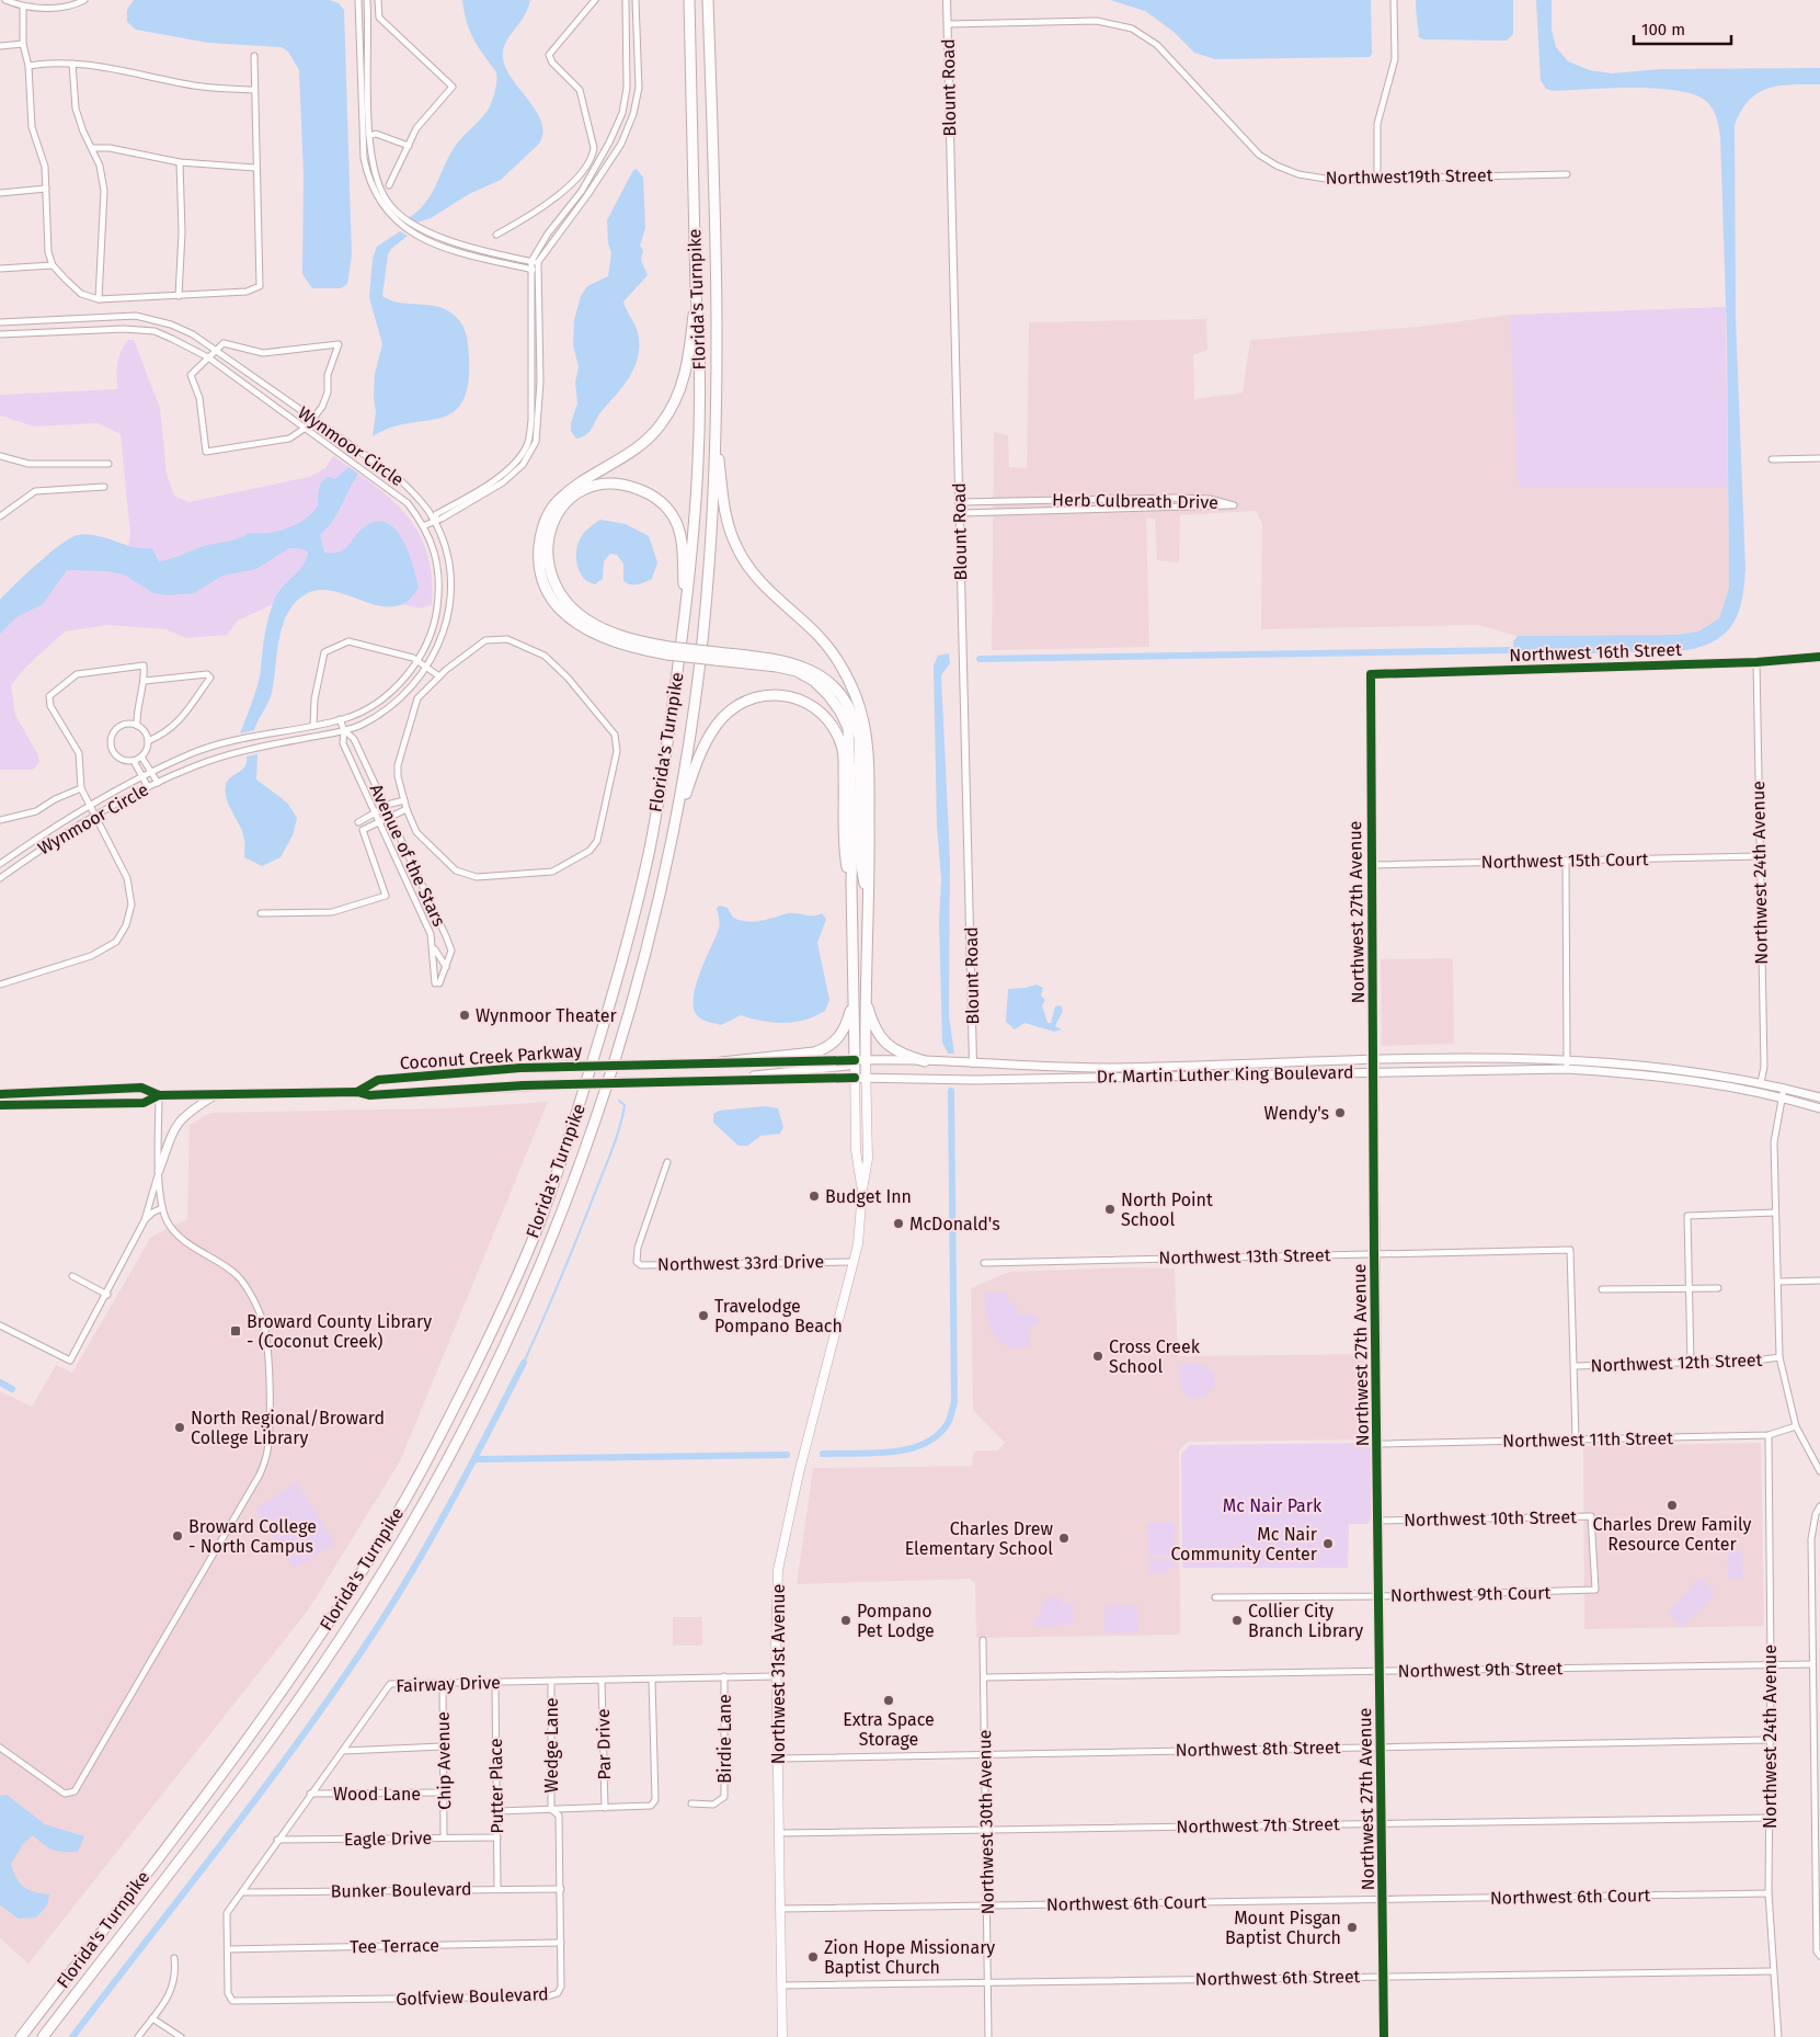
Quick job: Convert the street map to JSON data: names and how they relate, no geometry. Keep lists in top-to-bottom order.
{
  "streets": {
    "highway": ["Florida's Turnpike"],
    "main road": ["Coconut Creek Parkway", "Dr. Martin Luther King Boulevard", "Northwest 31st Avenue"],
    "street": [
      "Blount Road",
      "Northwest19th Street",
      "Wynmoor Circle",
      "Herb Culbreath Drive",
      "Northwest 16th Street",
      "Avenue of the Stars",
      "Northwest 15th Court",
      "Northwest 24th Avenue",
      "Northwest 27th Avenue",
      "Northwest 13th Street",
      "Northwest 33rd Drive",
      "Northwest 12th Street",
      "Northwest 11th Street",
      "Northwest 10th Street",
      "Northwest 9th Court",
      "Northwest 9th Street",
      "Fairway Drive",
      "Birdie Lane",
      "Par Drive",
      "Wedge Lane",
      "Northwest 8th Street",
      "Chip Avenue",
      "Putter Place",
      "Wood Lane",
      "Northwest 30th Avenue",
      "Northwest 7th Street",
      "Eagle Drive",
      "Bunker Boulevard",
      "Northwest 6th Court",
      "Tee Terrace",
      "Northwest 6th Street",
      "Golfview Boulevard"
    ]
  },
  "crossings": [
    ["Blount Road", "Northwest19th Street"],
    ["Blount Road", "Herb Culbreath Drive"],
    ["Blount Road", "Dr. Martin Luther King Boulevard"],
    ["Wynmoor Circle", "Avenue of the Stars"],
    ["Northwest 16th Street", "Northwest 24th Avenue"],
    ["Northwest 16th Street", "Northwest 27th Avenue"],
    ["Northwest 15th Court", "Northwest 24th Avenue"],
    ["Northwest 15th Court", "Northwest 27th Avenue"],
    ["Northwest 24th Avenue", "Dr. Martin Luther King Boulevard"],
    ["Northwest 24th Avenue", "Northwest 11th Street"],
    ["Northwest 24th Avenue", "Northwest 9th Street"],
    ["Northwest 24th Avenue", "Northwest 8th Street"],
    ["Northwest 24th Avenue", "Northwest 7th Street"],
    ["Northwest 24th Avenue", "Northwest 6th Court"],
    ["Northwest 24th Avenue", "Northwest 6th Street"],
    ["Northwest 27th Avenue", "Dr. Martin Luther King Boulevard"],
    ["Northwest 27th Avenue", "Northwest 13th Street"],
    ["Northwest 27th Avenue", "Northwest 11th Street"],
    ["Northwest 27th Avenue", "Northwest 10th Street"],
    ["Northwest 27th Avenue", "Northwest 9th Court"],
    ["Northwest 27th Avenue", "Northwest 9th Street"],
    ["Northwest 27th Avenue", "Northwest 8th Street"],
    ["Northwest 27th Avenue", "Northwest 7th Street"],
    ["Northwest 27th Avenue", "Northwest 6th Court"],
    ["Northwest 27th Avenue", "Northwest 6th Street"],
    ["Coconut Creek Parkway", "Dr. Martin Luther King Boulevard"],
    ["Dr. Martin Luther King Boulevard", "Northwest 31st Avenue"],
    ["Northwest 13th Street", "Northwest 12th Street"],
    ["Northwest 33rd Drive", "Northwest 31st Avenue"],
    ["Northwest 10th Street", "Northwest 9th Court"],
    ["Northwest 9th Street", "Northwest 30th Avenue"],
    ["Northwest 31st Avenue", "Fairway Drive"],
    ["Northwest 31st Avenue", "Northwest 8th Street"],
    ["Northwest 31st Avenue", "Northwest 7th Street"],
    ["Northwest 31st Avenue", "Northwest 6th Court"],
    ["Northwest 31st Avenue", "Northwest 6th Street"],
    ["Fairway Drive", "Birdie Lane"],
    ["Fairway Drive", "Par Drive"],
    ["Fairway Drive", "Wedge Lane"],
    ["Fairway Drive", "Chip Avenue"],
    ["Fairway Drive", "Putter Place"],
    ["Fairway Drive", "Wood Lane"],
    ["Fairway Drive", "Eagle Drive"],
    ["Fairway Drive", "Bunker Boulevard"],
    ["Fairway Drive", "Tee Terrace"],
    ["Fairway Drive", "Golfview Boulevard"],
    ["Wedge Lane", "Golfview Boulevard"],
    ["Northwest 8th Street", "Northwest 30th Avenue"],
    ["Chip Avenue", "Wood Lane"],
    ["Chip Avenue", "Eagle Drive"],
    ["Putter Place", "Eagle Drive"],
    ["Putter Place", "Bunker Boulevard"],
    ["Northwest 30th Avenue", "Northwest 7th Street"],
    ["Northwest 30th Avenue", "Northwest 6th Court"],
    ["Northwest 30th Avenue", "Northwest 6th Street"],
    ["Bunker Boulevard", "Golfview Boulevard"],
    ["Tee Terrace", "Golfview Boulevard"]
  ],
  "parks": ["Mc Nair Park"],
  "places": {
    "other": [
      "Wynmoor Theater",
      "Wendy's",
      "Budget Inn",
      "North Point School",
      "McDonald's",
      "Travelodge Pompano Beach",
      "Cross Creek School",
      "North Regional/Broward College Library",
      "Charles Drew Family Resource Center",
      "Broward College - North Campus",
      "Charles Drew Elementary School",
      "Mc Nair Community Center",
      "Pompano Pet Lodge",
      "Collier City Branch Library",
      "Extra Space Storage",
      "Mount Pisgan Baptist Church",
      "Zion Hope Missionary Baptist Church"
    ],
    "transit": ["Broward County Library - (Coconut Creek)"]
  },
  "scale_bar": "100 m"
}
